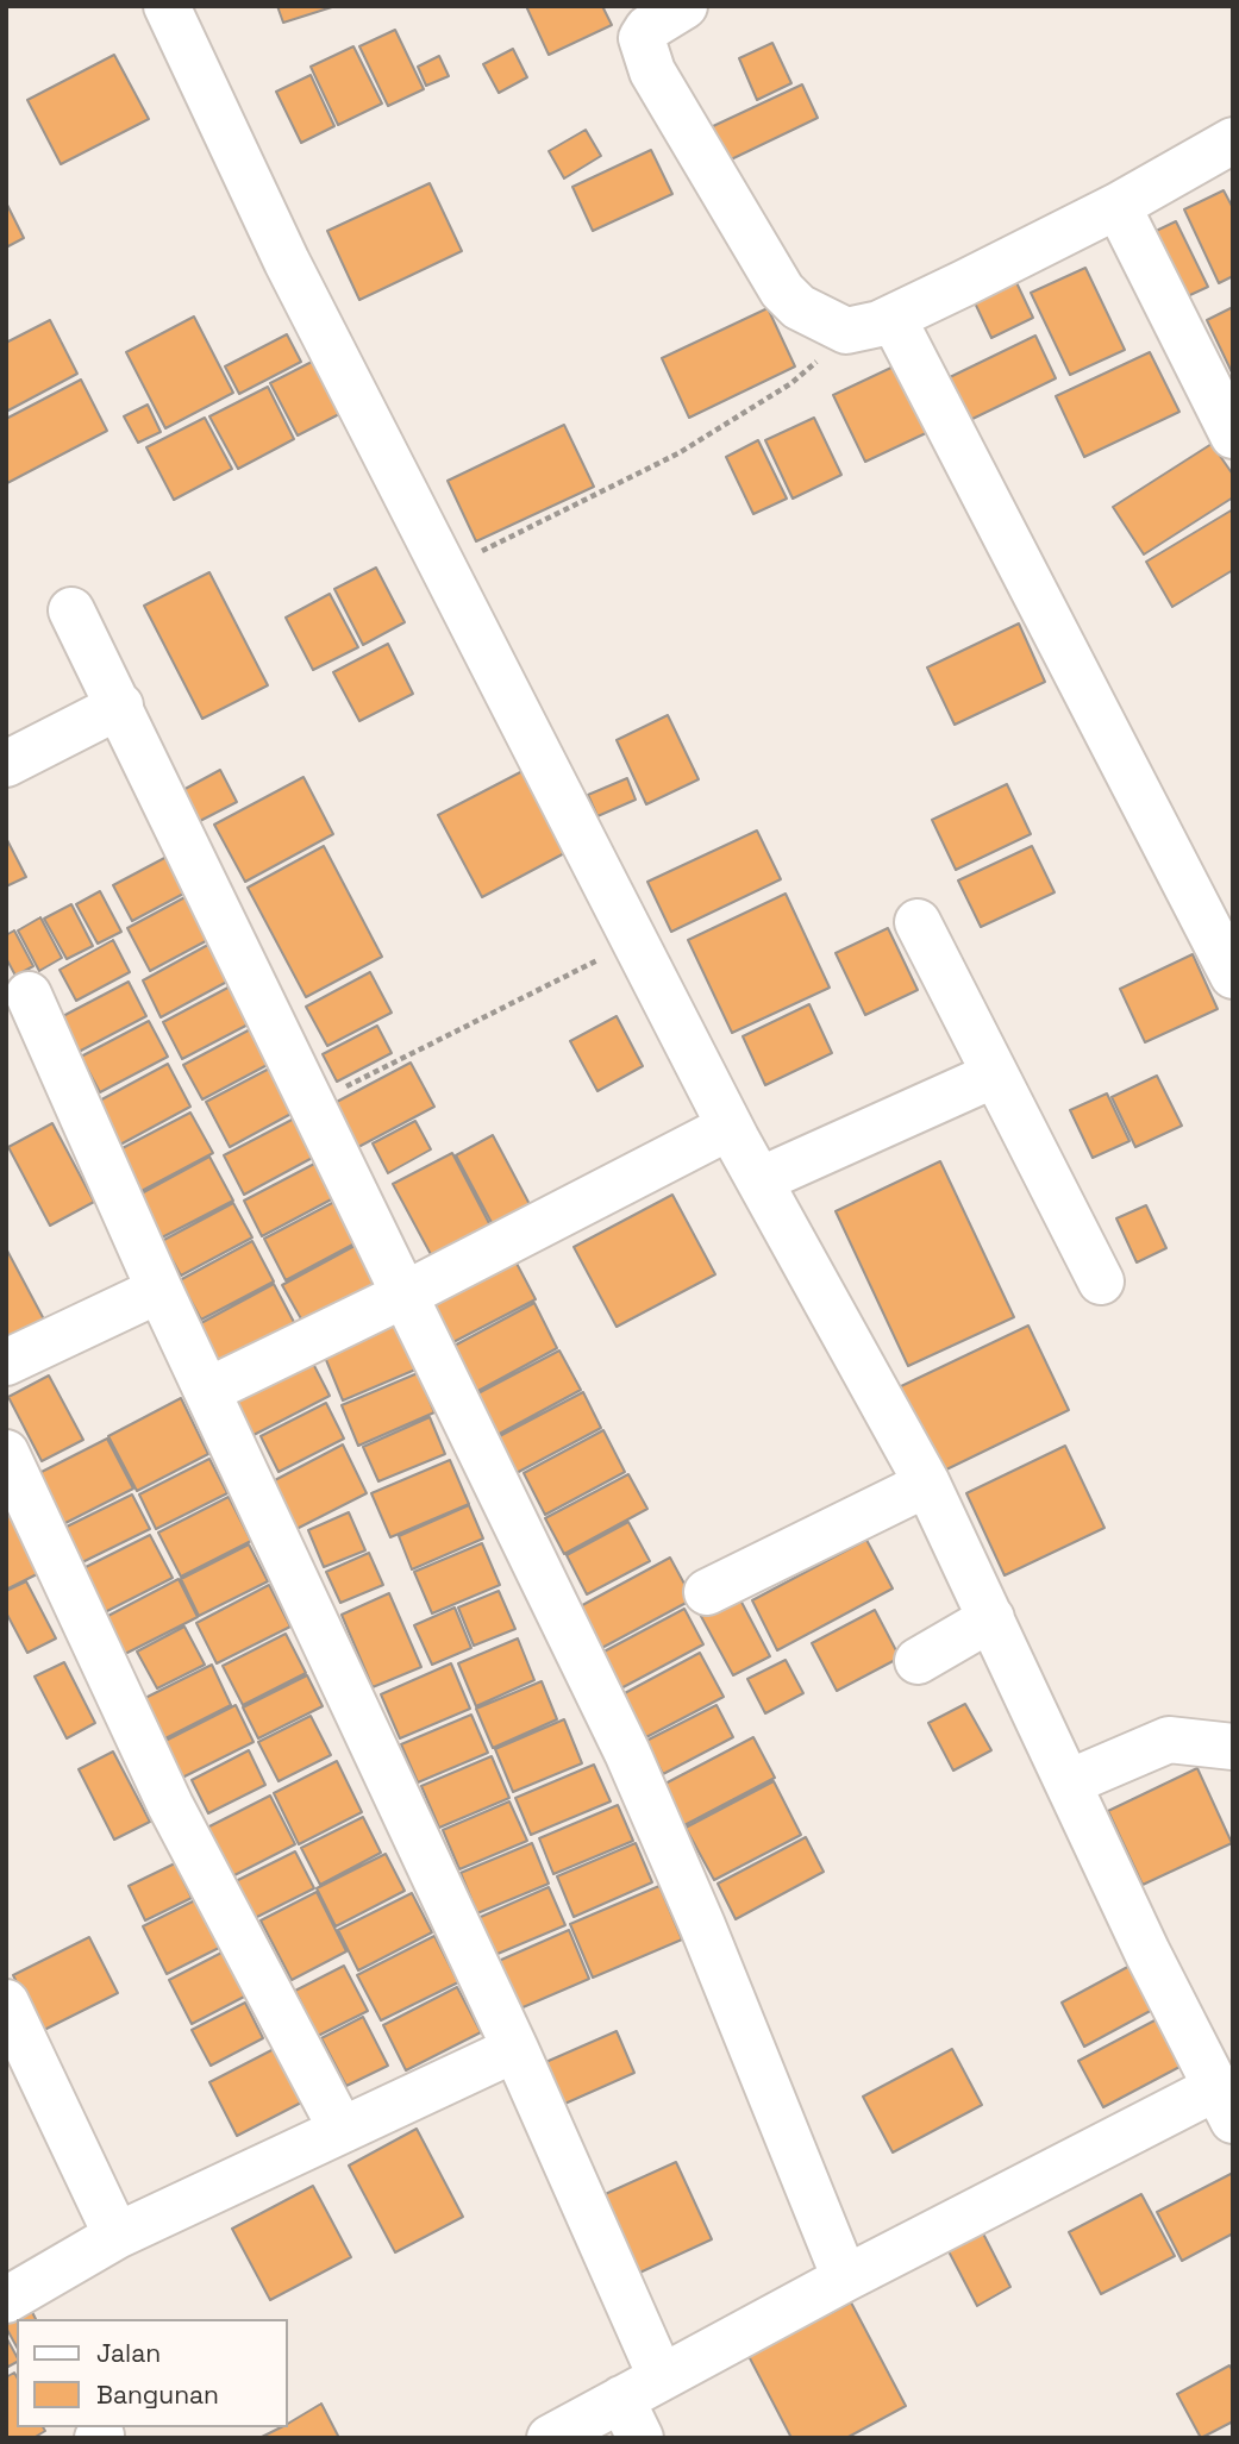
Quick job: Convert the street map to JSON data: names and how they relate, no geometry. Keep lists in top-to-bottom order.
{
  "legend": ["Jalan", "Bangunan"]
}
